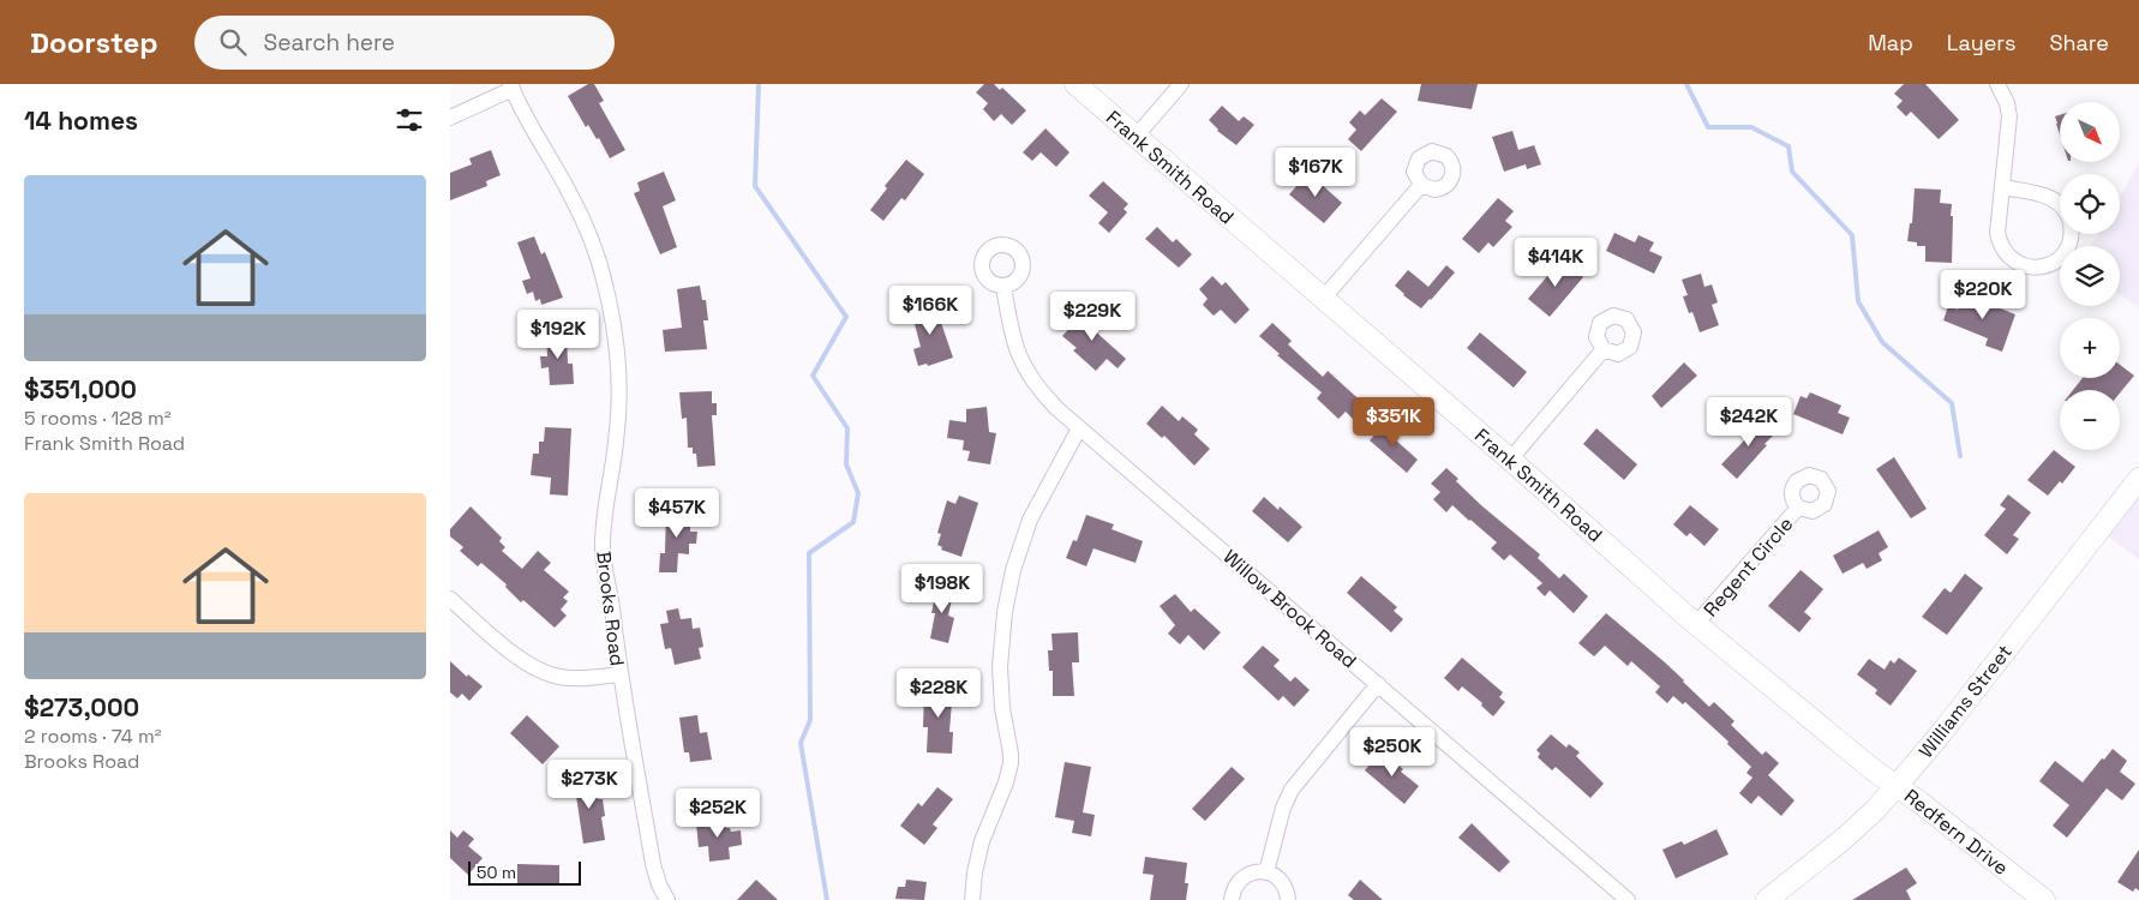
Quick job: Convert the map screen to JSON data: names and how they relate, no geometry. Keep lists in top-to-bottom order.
{
  "streets": {
    "street": [
      "Frank Smith Road",
      "Regent Circle",
      "Brooks Road",
      "Willow Brook Road",
      "Williams Street",
      "Redfern Drive"
    ]
  },
  "crossings": [
    ["Frank Smith Road", "Regent Circle"],
    ["Frank Smith Road", "Williams Street"],
    ["Frank Smith Road", "Redfern Drive"],
    ["Williams Street", "Redfern Drive"]
  ],
  "scale_bar": "50 m",
  "north": "bottom right",
  "page": {
    "header": "Doorstep",
    "search": "Search here",
    "nav": ["Map", "Layers", "Share"],
    "heading": "14 homes",
    "map_buttons": ["+", "−"],
    "price": [
      "$167K",
      "$414K",
      "$220K",
      "$166K",
      "$229K",
      "$192K",
      "$351K",
      "$242K",
      "$457K",
      "$198K",
      "$228K",
      "$250K",
      "$273K",
      "$252K"
    ],
    "list": [
      {
        "name": "$351,000",
        "note": "5 rooms · 128 m² · Frank Smith Road"
      },
      {
        "name": "$273,000",
        "note": "2 rooms · 74 m² · Brooks Road"
      }
    ],
    "scale": "50 m"
  }
}
